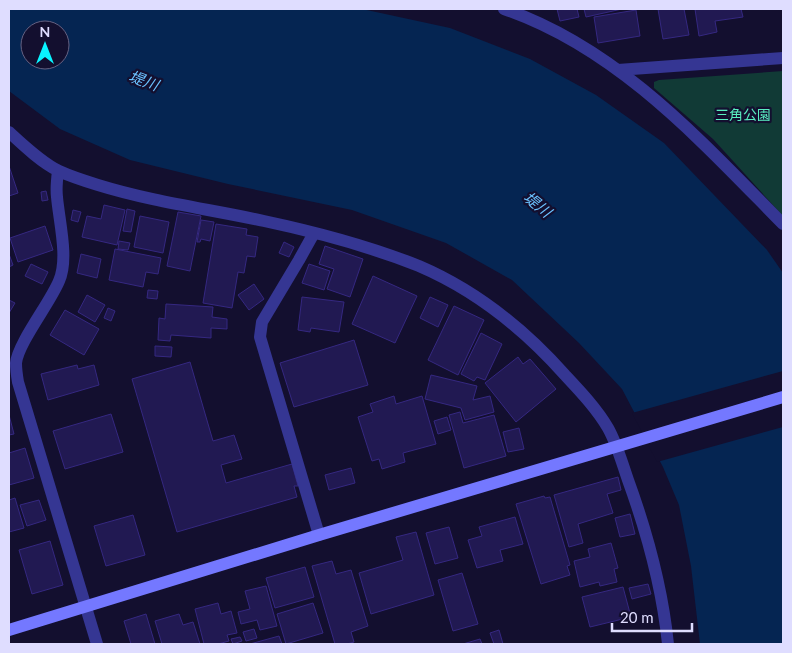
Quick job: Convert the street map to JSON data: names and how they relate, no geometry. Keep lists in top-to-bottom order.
{
  "water": ["堤川"],
  "parks": ["三角公園"],
  "scale_bar": "20 m",
  "north": "top"
}
